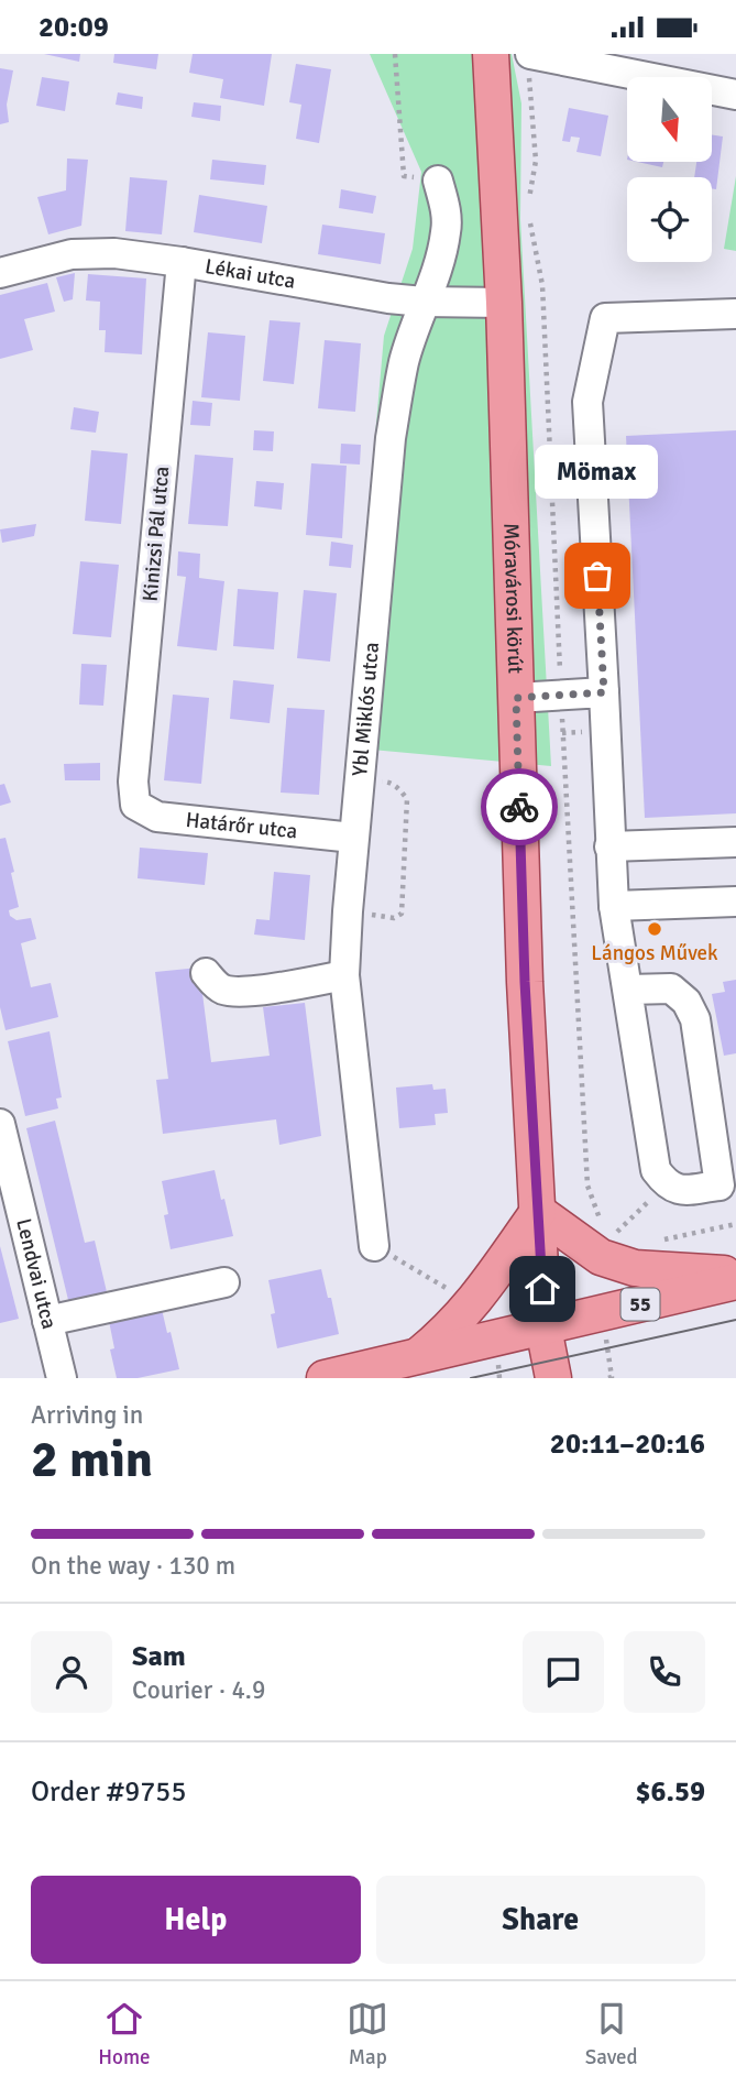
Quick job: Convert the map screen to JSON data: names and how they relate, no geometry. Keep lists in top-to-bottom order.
{
  "streets": {
    "main road": ["Móravárosi körút", "55"],
    "street": [
      "Lékai utca",
      "Kinizsi Pál utca",
      "Ybl Miklós utca",
      "Határőr utca",
      "Lendvai utca"
    ]
  },
  "crossings": [
    ["Lékai utca", "Kinizsi Pál utca"],
    ["Lékai utca", "Móravárosi körút"],
    ["Lékai utca", "Ybl Miklós utca"],
    ["Kinizsi Pál utca", "Határőr utca"],
    ["Móravárosi körút", "55"],
    ["Ybl Miklós utca", "Határőr utca"]
  ],
  "places": ["Mömax", "Lángos Művek"],
  "north": "bottom",
  "page": {
    "status": "20:09",
    "bubble": "Mömax",
    "heading": ["2 min", "Arriving in", "20:11–20:16"],
    "panel": [
      "Sam",
      "Courier · 4.9",
      "Order #9755",
      "$6.59"
    ],
    "bar": "On the way · 130 m",
    "buttons": ["Help", "Share"],
    "tabs": ["Home", "Map", "Saved"]
  }
}
